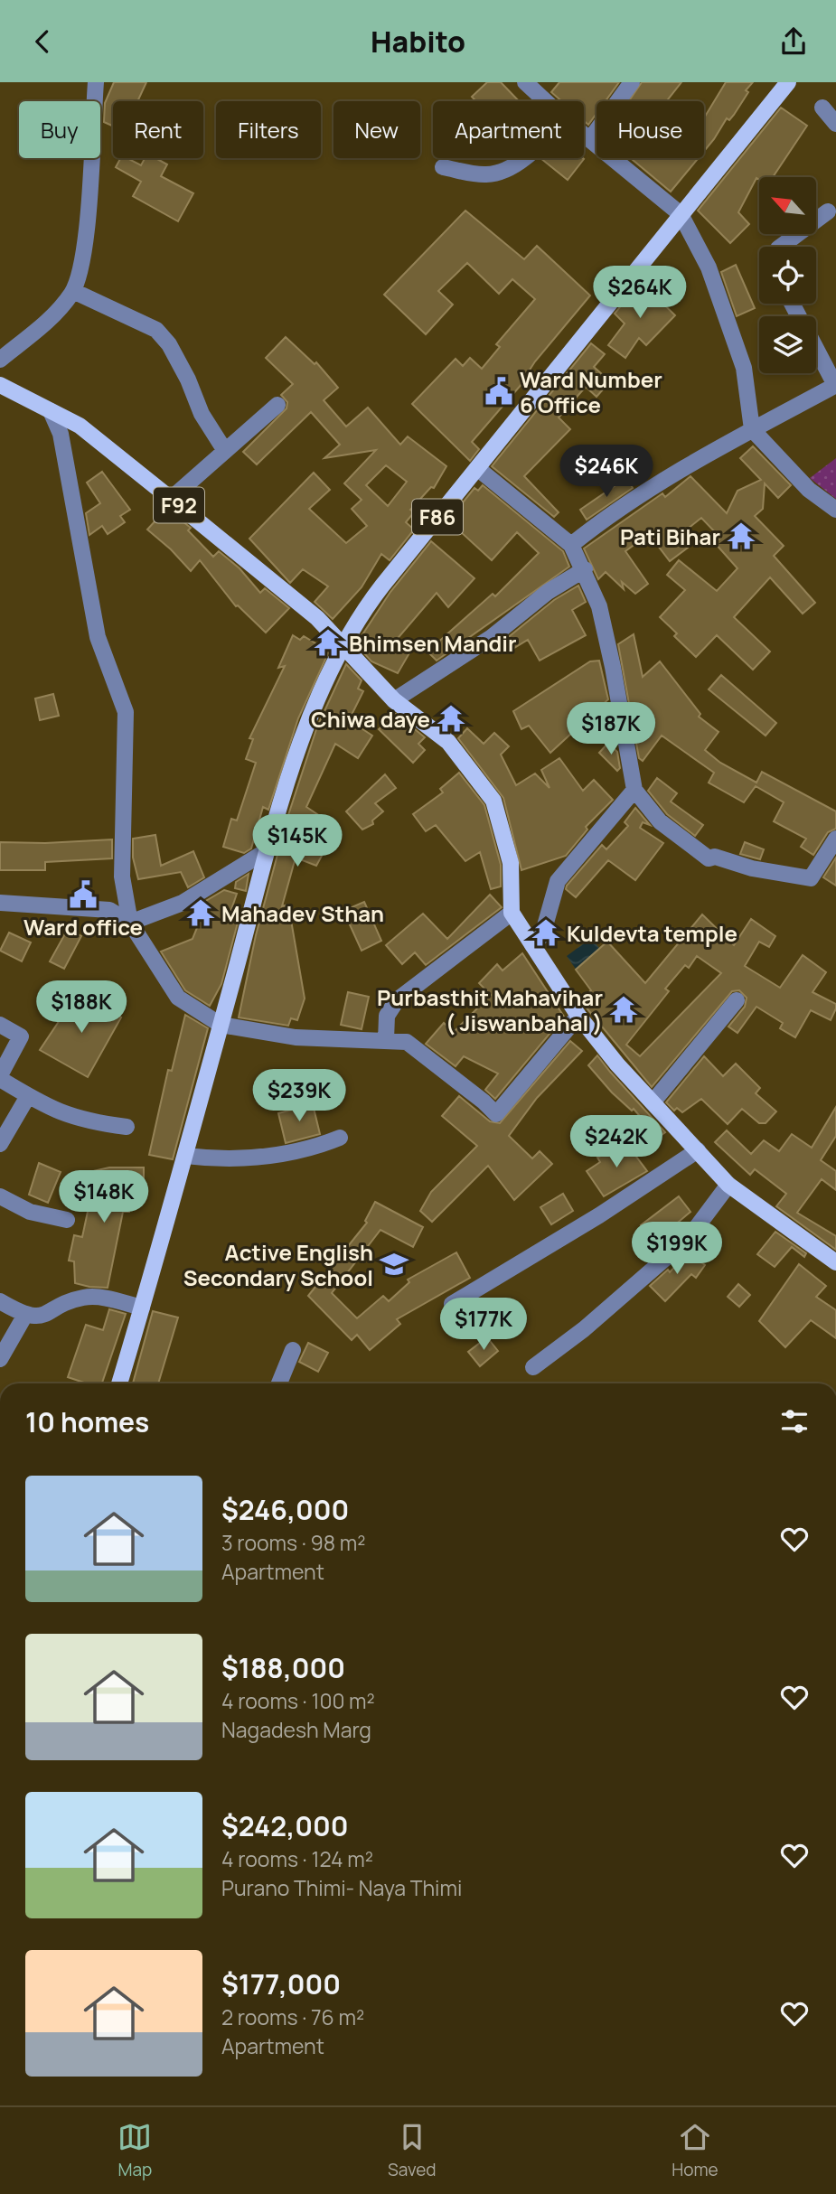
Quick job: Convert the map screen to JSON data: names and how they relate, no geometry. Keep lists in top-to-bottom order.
{
  "streets": {
    "main road": ["F92", "F86"]
  },
  "crossings": [
    ["F92", "F86"]
  ],
  "places": {
    "public building": ["Ward Number 6 Office", "Ward office"],
    "temple": [
      "Pati Bihar",
      "Bhimsen Mandir",
      "Chiwa daye",
      "Mahadev Sthan",
      "Kuldevta temple",
      "Purbasthit Mahavihar ( Jiswanbahal )"
    ],
    "school or university": ["Active English Secondary School"]
  },
  "north": "top left",
  "page": {
    "header": "Habito",
    "chip": [
      "Buy",
      "Rent",
      "Filters",
      "New",
      "Apartment",
      "House"
    ],
    "price": [
      "$264K",
      "$246K",
      "$187K",
      "$145K",
      "$188K",
      "$239K",
      "$242K",
      "$148K",
      "$199K",
      "$177K"
    ],
    "heading": "10 homes",
    "list": [
      {
        "name": "$246,000",
        "note": "3 rooms · 98 m² · Apartment"
      },
      {
        "name": "$188,000",
        "note": "4 rooms · 100 m² · Nagadesh Marg"
      },
      {
        "name": "$242,000",
        "note": "4 rooms · 124 m² · Purano Thimi- Naya Thimi"
      },
      {
        "name": "$177,000",
        "note": "2 rooms · 76 m² · Apartment"
      }
    ],
    "tabs": ["Map", "Saved", "Home"]
  }
}
